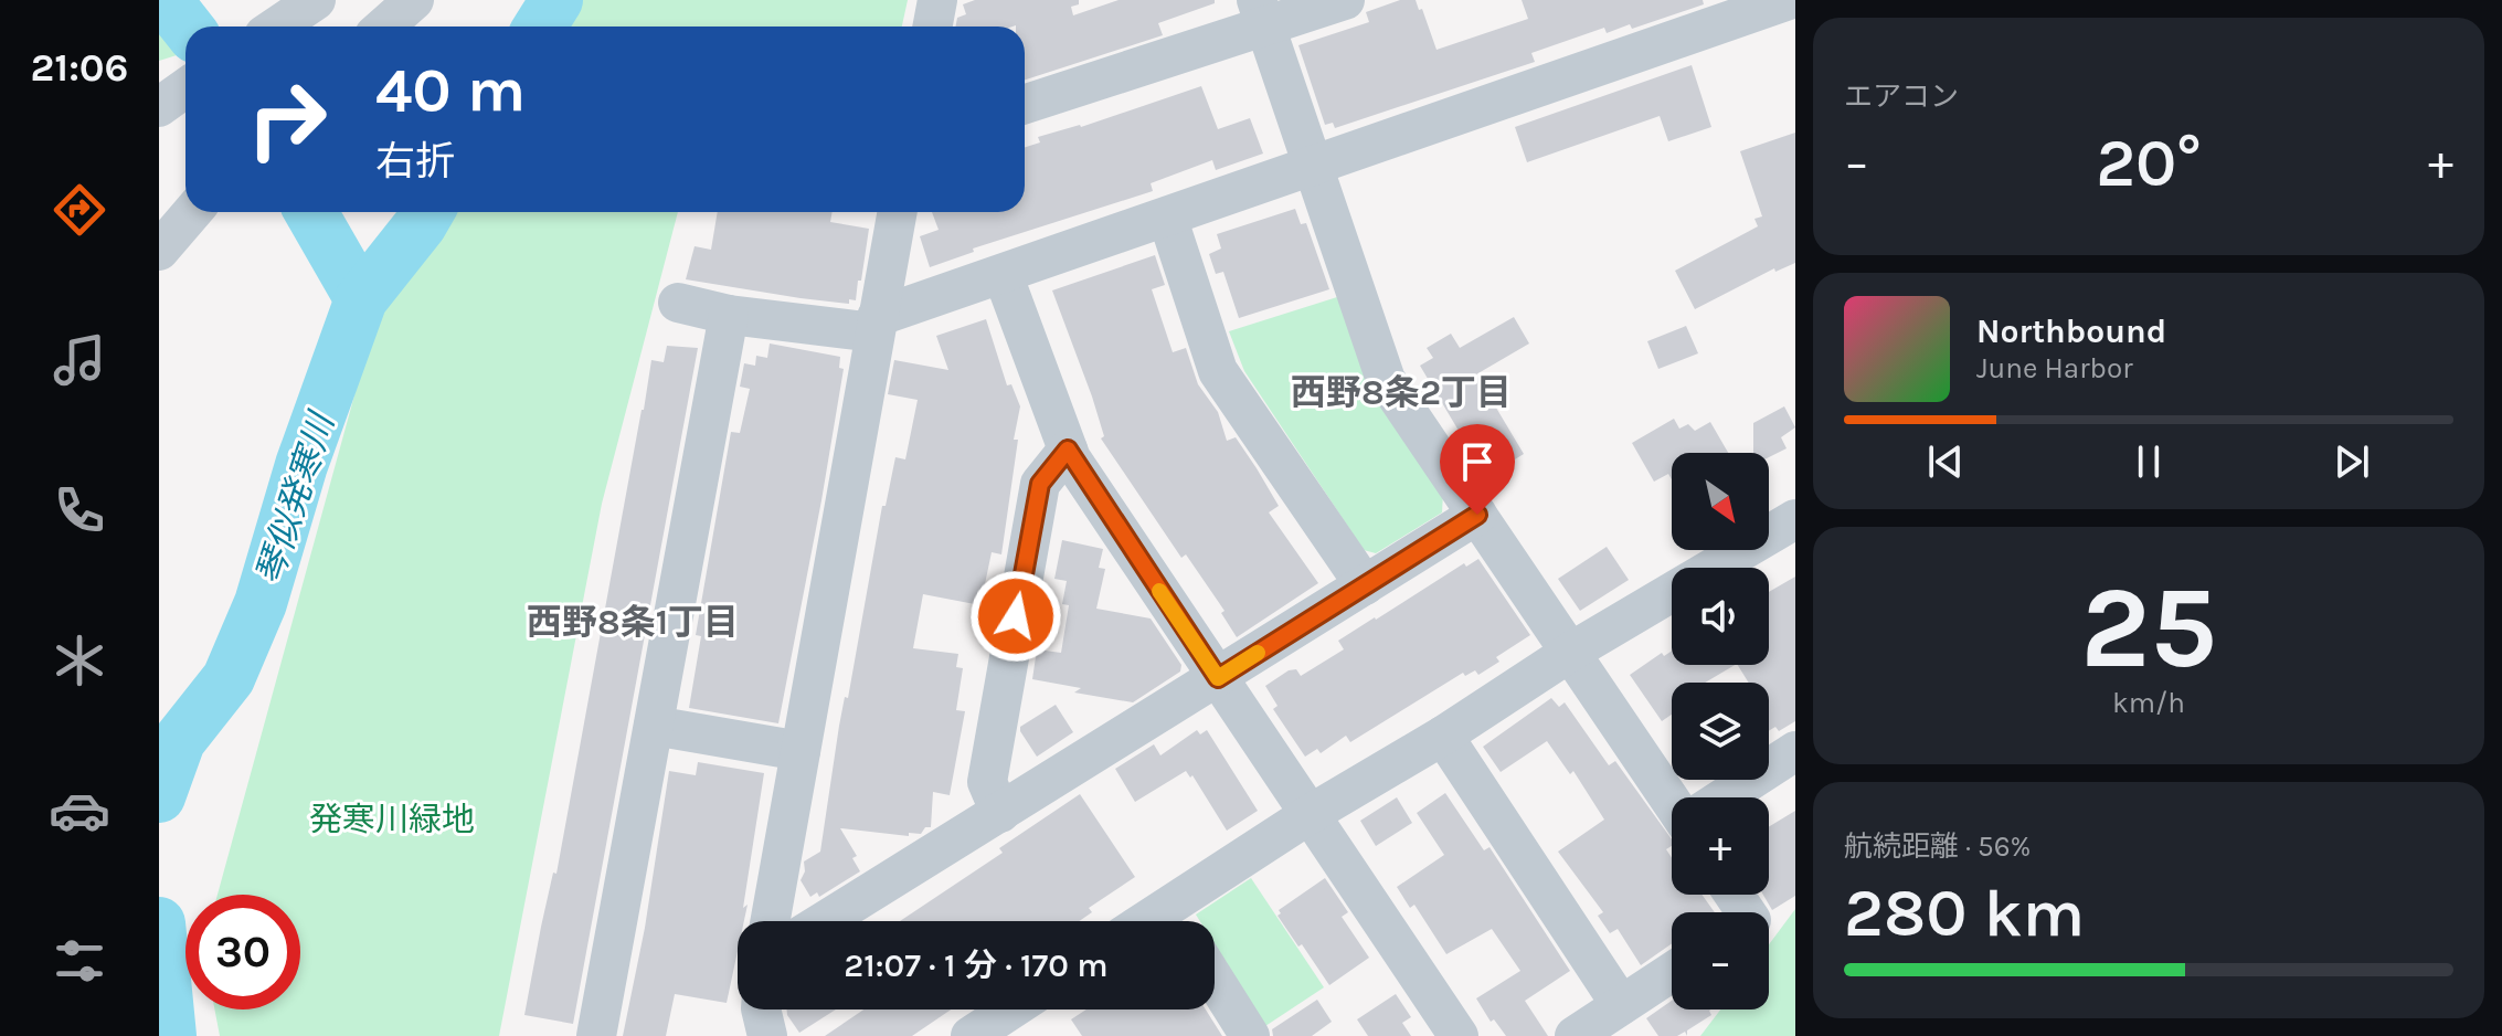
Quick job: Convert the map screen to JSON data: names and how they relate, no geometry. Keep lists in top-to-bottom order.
{
  "districts": ["西野8条2丁目", "西野8条1丁目"],
  "water": ["琴似発寒川"],
  "parks": ["発寒川緑地"],
  "north": "bottom right",
  "page": {
    "tabs": "21:06",
    "tile": [
      "エアコン",
      ["25", "km/h"],
      ["航続距離 · 56%", "280 km"]
    ],
    "turn": ["40 m", "右折"],
    "heat": ["−", "20°", "+"],
    "song": ["Northbound", "June Harbor"],
    "map_buttons": ["+", "−"],
    "limit": "30",
    "trip": "21:07 · 1 分 · 170 m"
  }
}
